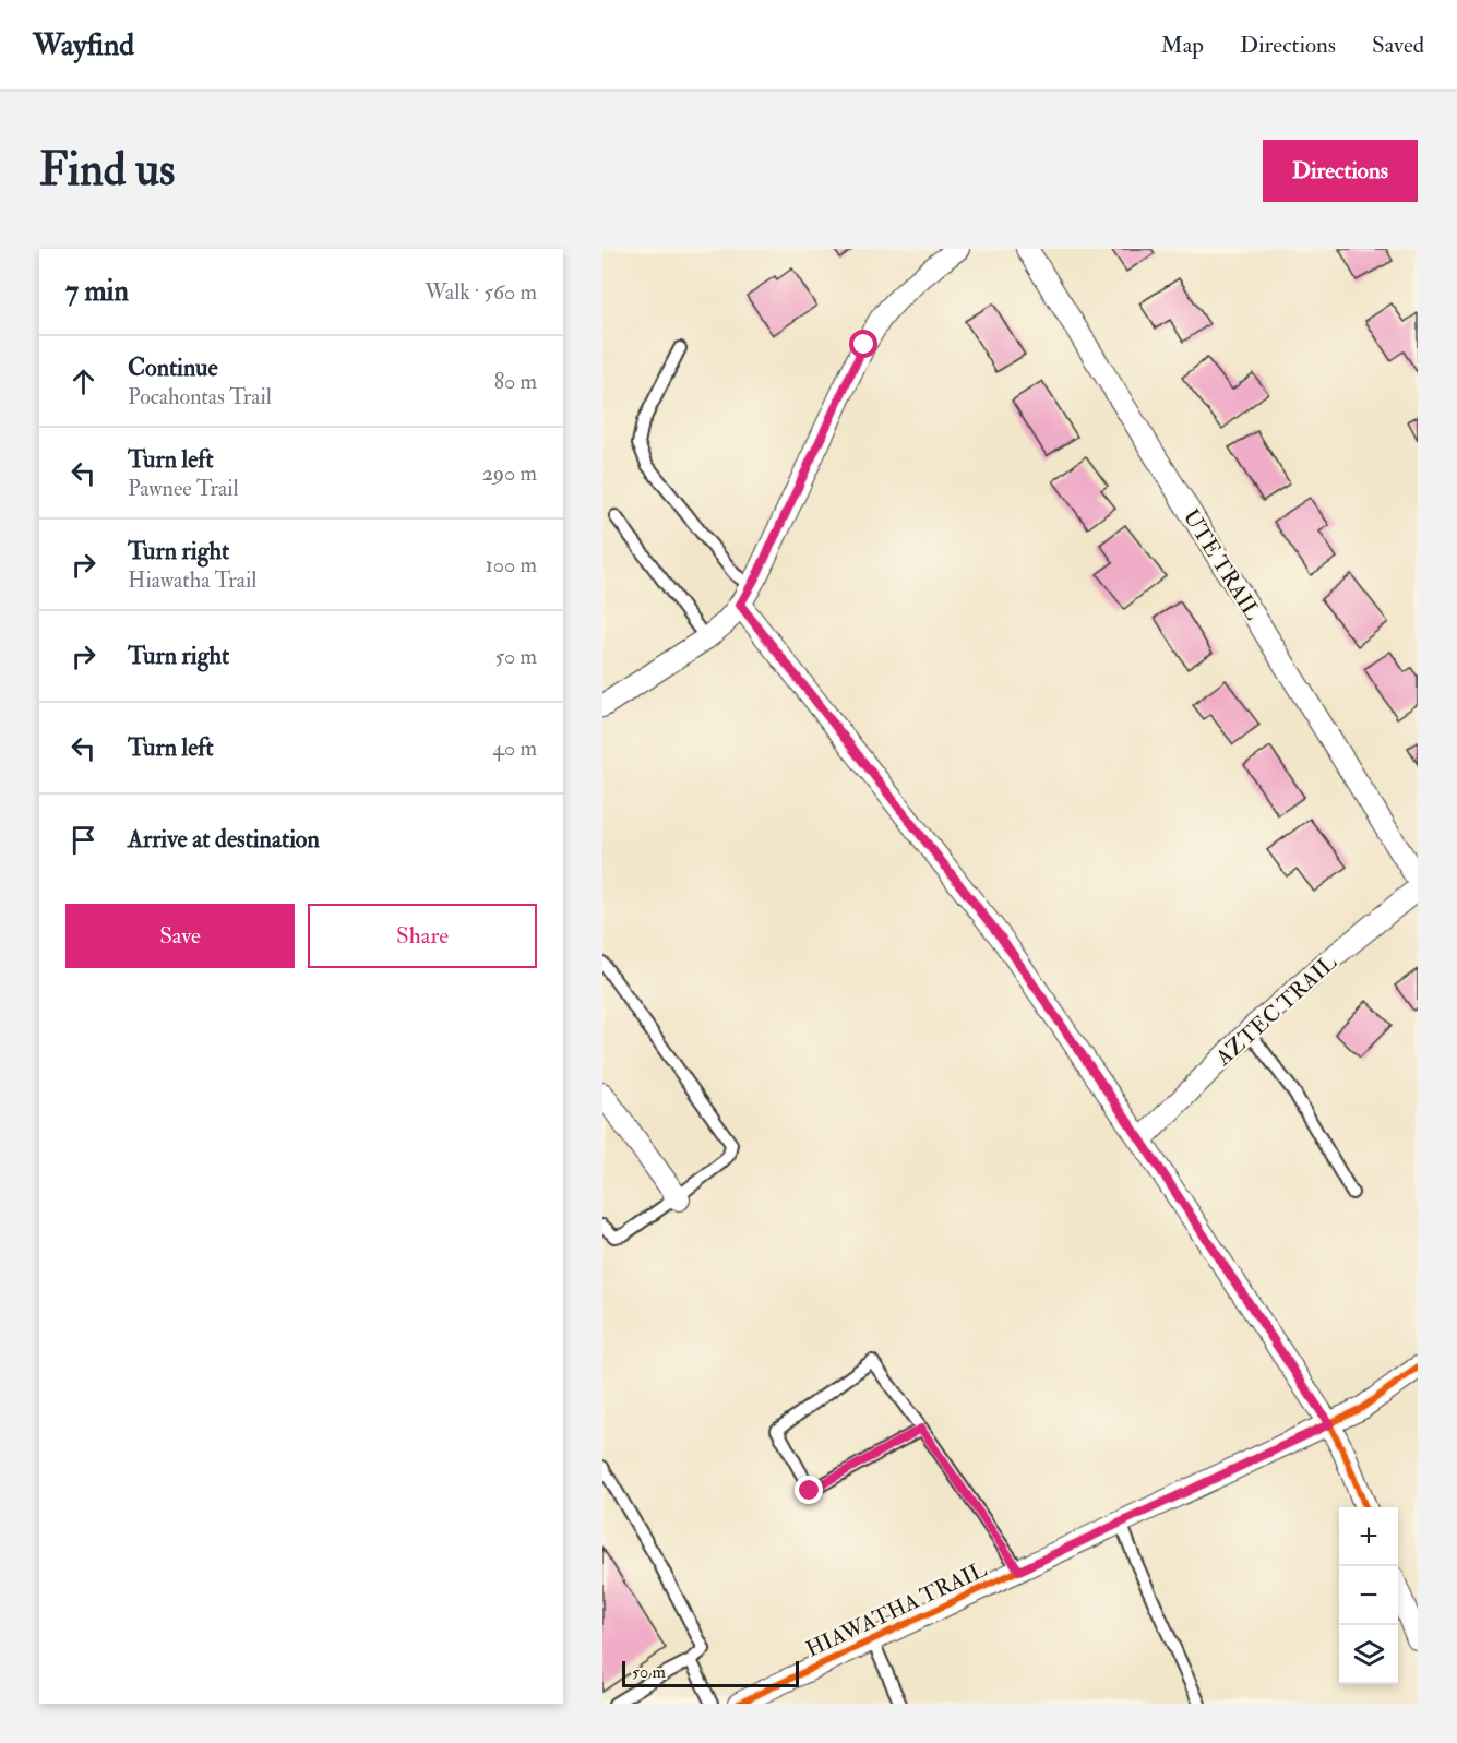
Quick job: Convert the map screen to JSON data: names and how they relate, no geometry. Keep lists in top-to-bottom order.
{
  "streets": {
    "street": ["UTE TRAIL", "AZTEC TRAIL", "HIAWATHA TRAIL"]
  },
  "scale_bar": "50 m",
  "page": {
    "header": "Wayfind",
    "nav": ["Map", "Directions", "Saved"],
    "buttons": [
      "Directions",
      ["Save", "Share"]
    ],
    "title": "Find us",
    "heading": ["7 min", "Walk · 560 m"],
    "list": [
      ["Continue", "Pocahontas Trail", "80 m"],
      ["Turn left", "Pawnee Trail", "290 m"],
      ["Turn right", "Hiawatha Trail", "100 m"],
      ["Turn right", "50 m"],
      ["Turn left", "40 m"],
      "Arrive at destination"
    ],
    "map_buttons": ["+", "−"],
    "scale": "50 m"
  }
}
